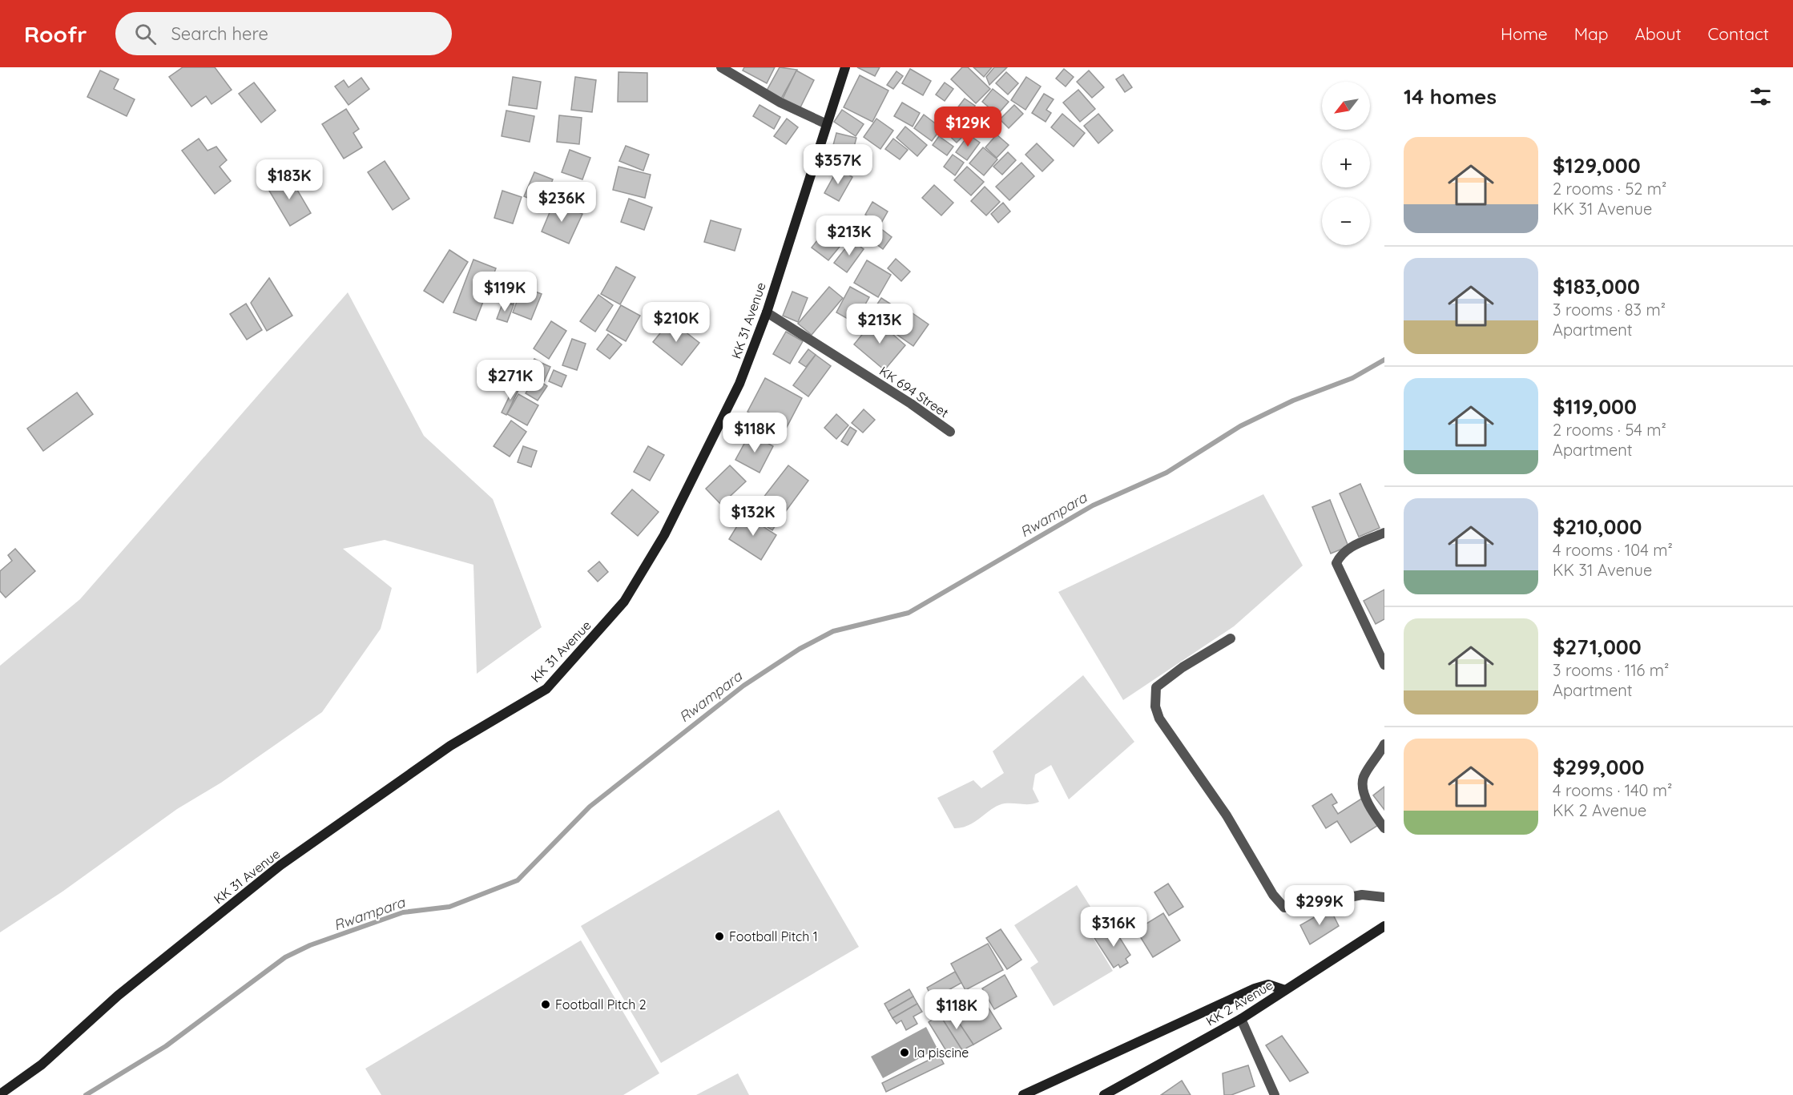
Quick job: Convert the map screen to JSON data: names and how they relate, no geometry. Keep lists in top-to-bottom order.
{
  "streets": {
    "street": ["KK 31 Avenue", "KK 694 Street", "KK 2 Avenue"]
  },
  "crossings": [
    ["KK 31 Avenue", "KK 694 Street"]
  ],
  "water": ["Rwampara"],
  "places": ["Football Pitch 1", "Football Pitch 2", "la piscine"],
  "north": "bottom left",
  "page": {
    "header": "Roofr",
    "search": "Search here",
    "nav": [
      "Home",
      "Map",
      "About",
      "Contact"
    ],
    "heading": "14 homes",
    "map_buttons": ["+", "−"],
    "price": [
      "$129K",
      "$357K",
      "$183K",
      "$236K",
      "$213K",
      "$119K",
      "$210K",
      "$213K",
      "$271K",
      "$118K",
      "$132K",
      "$299K",
      "$316K",
      "$118K"
    ],
    "list": [
      {
        "name": "$129,000",
        "note": "2 rooms · 52 m² · KK 31 Avenue"
      },
      {
        "name": "$183,000",
        "note": "3 rooms · 83 m² · Apartment"
      },
      {
        "name": "$119,000",
        "note": "2 rooms · 54 m² · Apartment"
      },
      {
        "name": "$210,000",
        "note": "4 rooms · 104 m² · KK 31 Avenue"
      },
      {
        "name": "$271,000",
        "note": "3 rooms · 116 m² · Apartment"
      },
      {
        "name": "$299,000",
        "note": "4 rooms · 140 m² · KK 2 Avenue"
      }
    ]
  }
}
